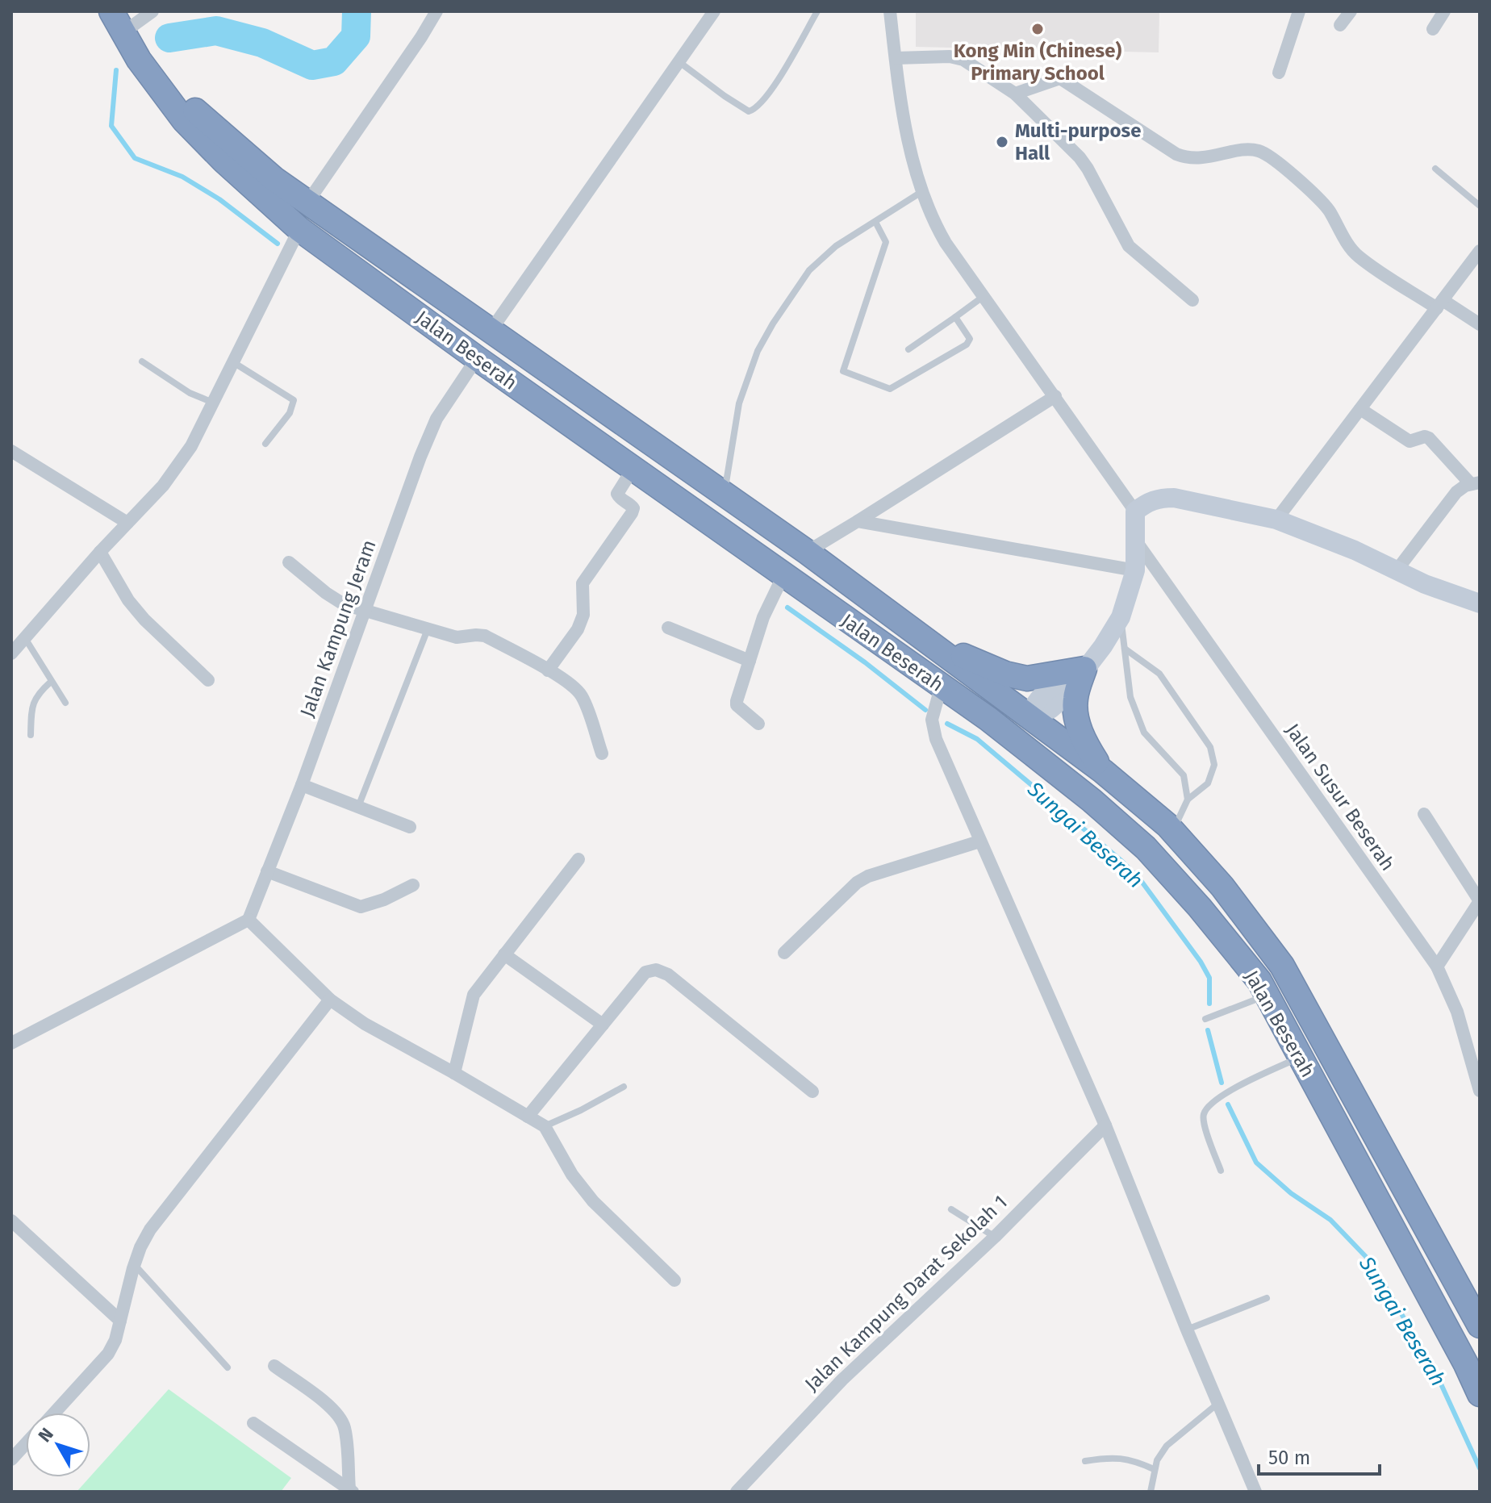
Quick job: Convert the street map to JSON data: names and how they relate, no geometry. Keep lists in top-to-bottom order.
{
  "streets": {
    "highway": ["Jalan Beserah"],
    "street": ["Jalan Kampung Jeram", "Jalan Susur Beserah", "Jalan Kampung Darat Sekolah 1"]
  },
  "crossings": [
    ["Jalan Beserah", "Jalan Kampung Jeram"]
  ],
  "water": ["Sungai Beserah"],
  "places": ["Kong Min (Chinese) Primary School", "Multi-purpose Hall"],
  "scale_bar": "50 m",
  "north": "top left"
}
